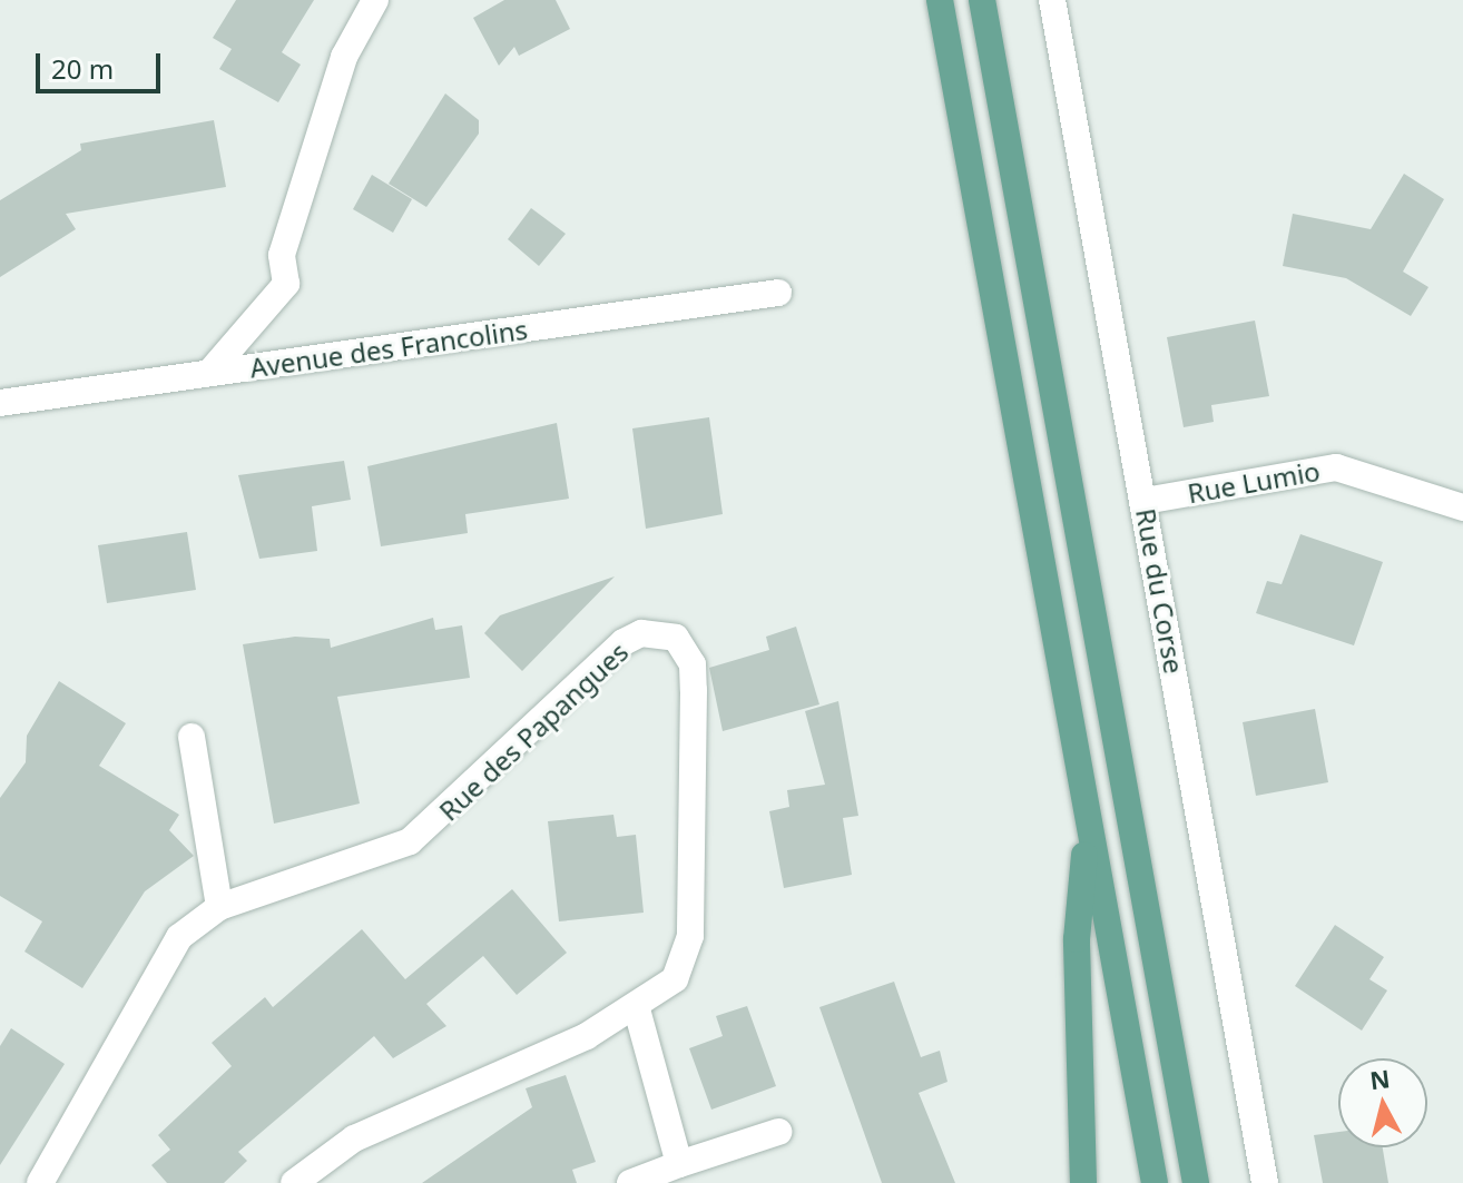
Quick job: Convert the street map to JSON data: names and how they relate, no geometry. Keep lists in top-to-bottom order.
{
  "streets": {
    "street": [
      "Avenue des Francolins",
      "Rue Lumio",
      "Rue du Corse",
      "Rue des Papangues"
    ]
  },
  "crossings": [
    ["Rue Lumio", "Rue du Corse"]
  ],
  "scale_bar": "20 m",
  "north": "top"
}
